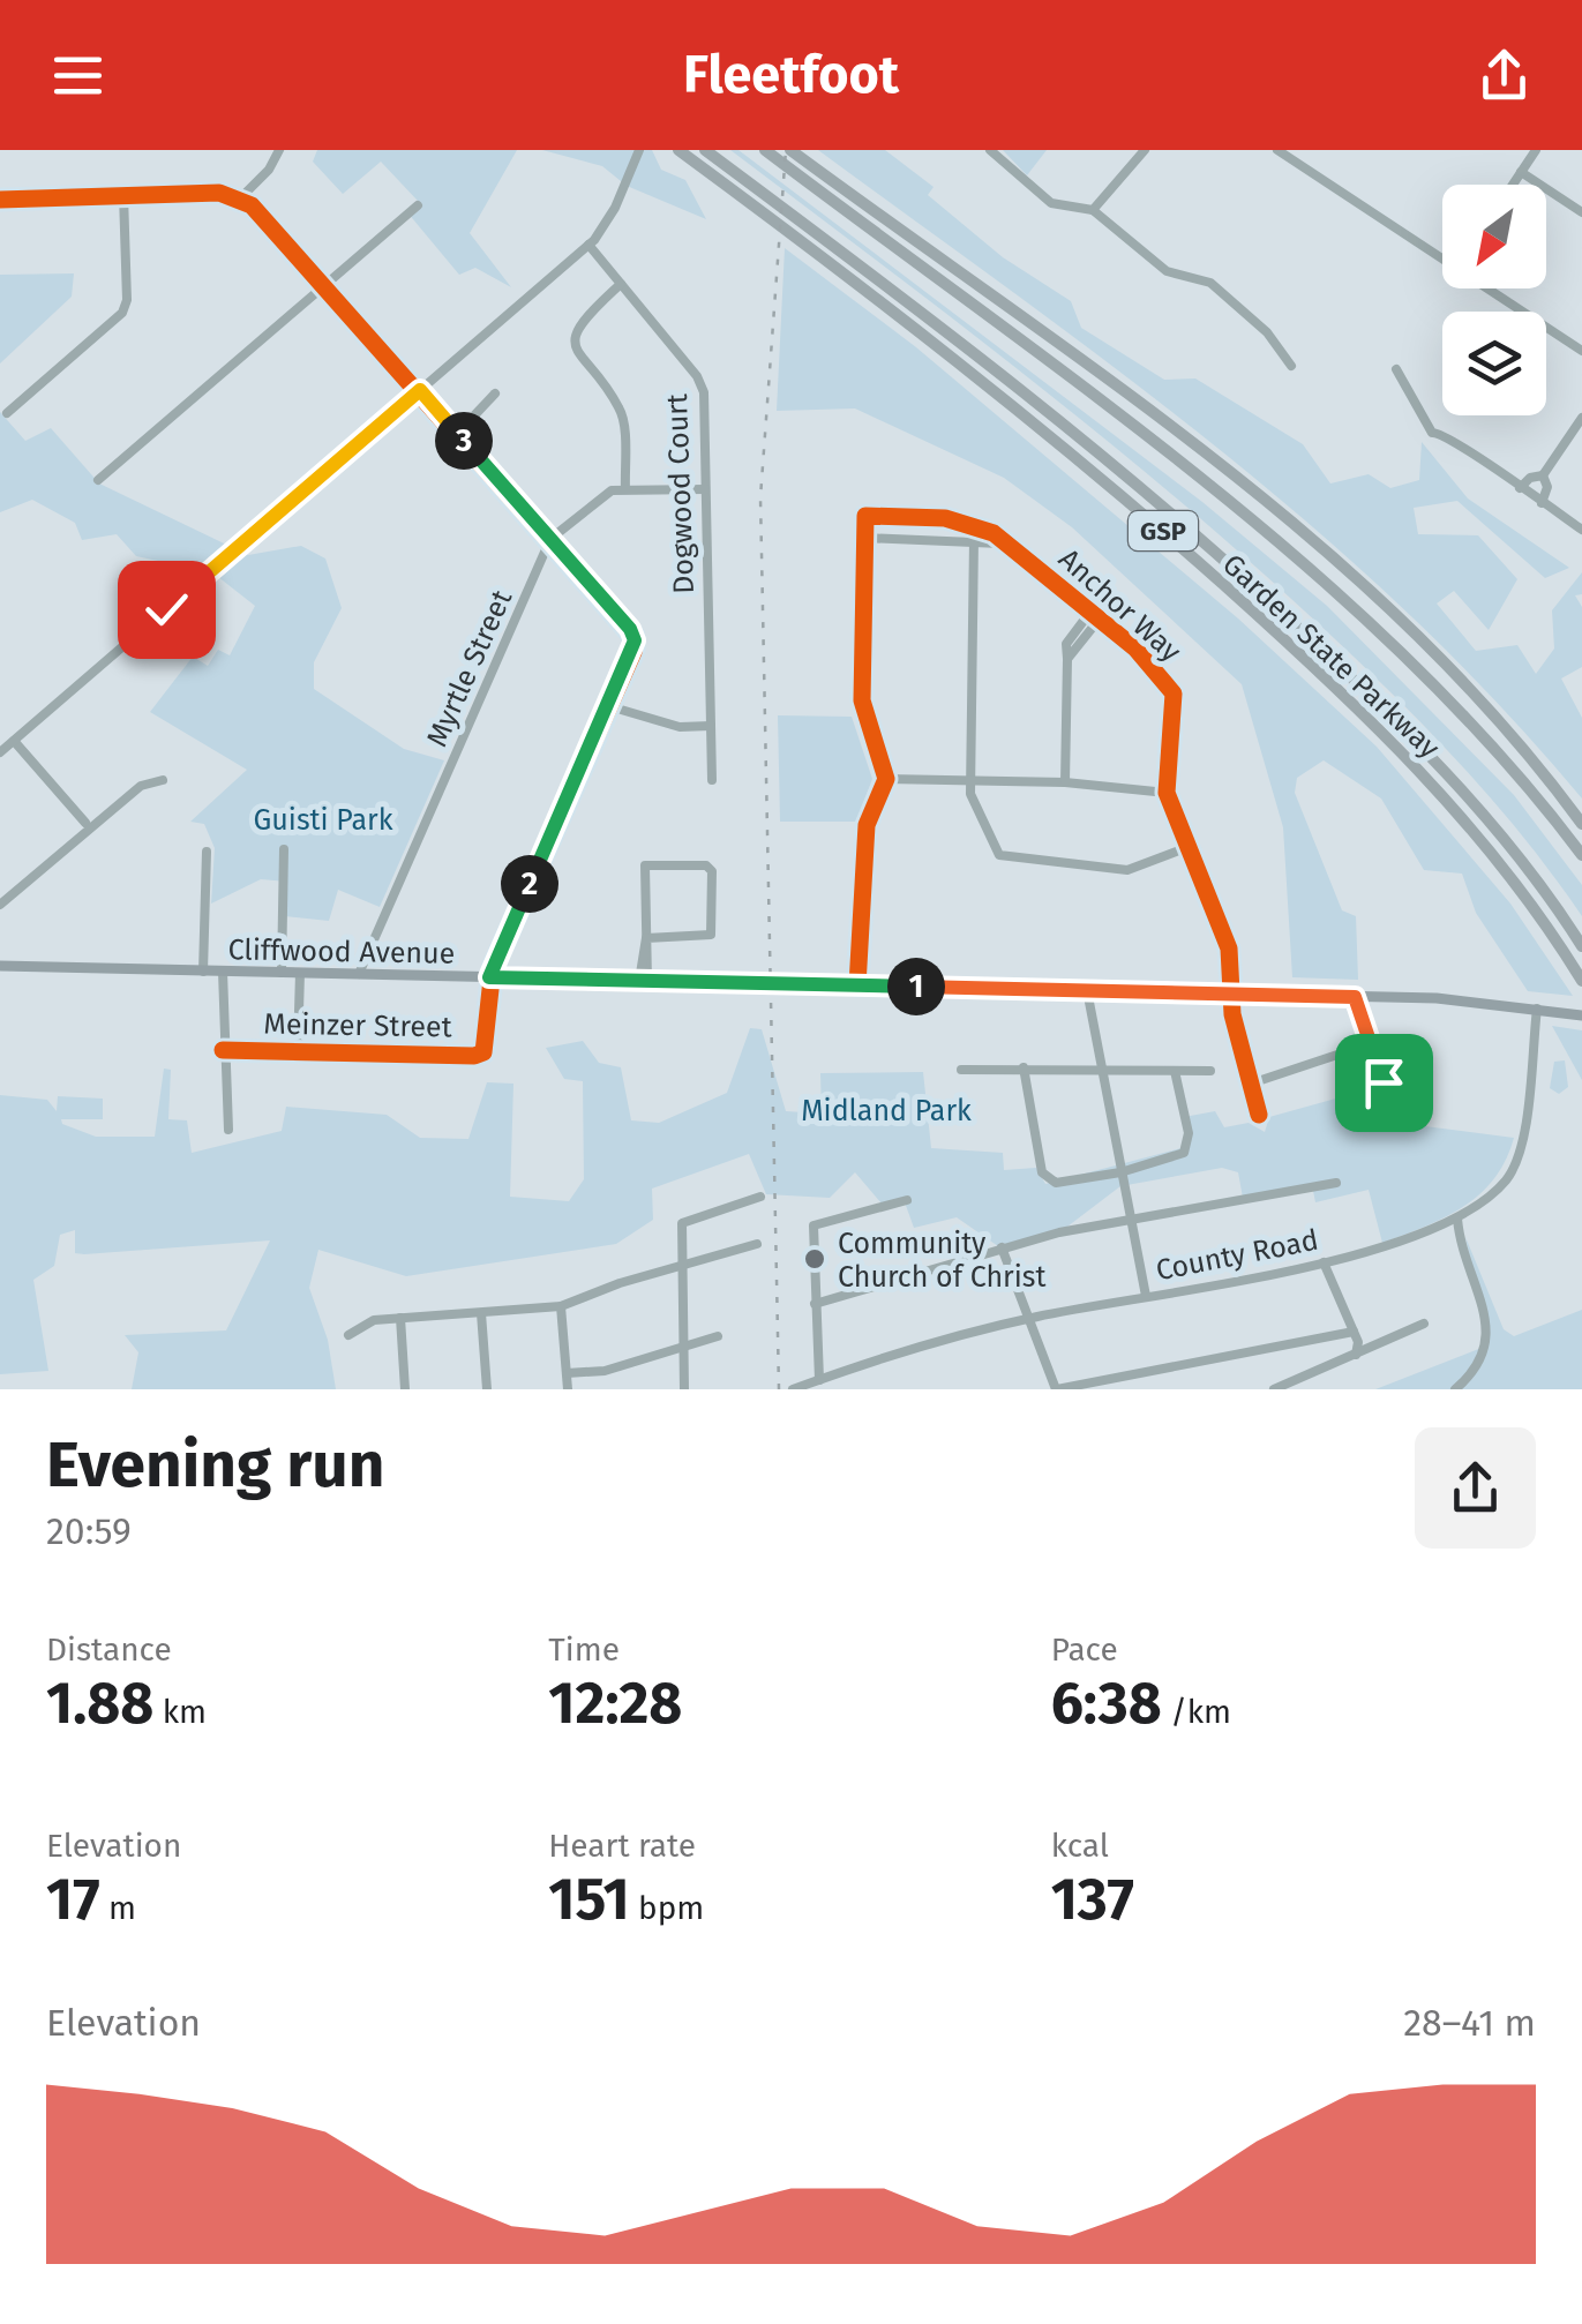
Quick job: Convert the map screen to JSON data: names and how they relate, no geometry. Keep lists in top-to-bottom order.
{
  "streets": {
    "highway": ["GSP", "Garden State Parkway"],
    "main road": ["Cliffwood Avenue"],
    "street": [
      "Dogwood Court",
      "Anchor Way",
      "Myrtle Street",
      "Meinzer Street",
      "County Road"
    ]
  },
  "crossings": [
    ["Dogwood Court", "Myrtle Street"],
    ["Anchor Way", "Cliffwood Avenue"],
    ["Myrtle Street", "Cliffwood Avenue"],
    ["Cliffwood Avenue", "Meinzer Street"],
    ["Cliffwood Avenue", "County Road"]
  ],
  "parks": ["Guisti Park", "Midland Park"],
  "places": ["Community Church of Christ"],
  "north": "bottom left",
  "page": {
    "header": "Fleetfoot",
    "pins": ["3", "2", "1"],
    "heading": ["Evening run", "20:59"],
    "stats": [
      ["Distance", "1.88 km"],
      ["Time", "12:28"],
      ["Pace", "6:38 /km"],
      ["Elevation", "17 m"],
      ["Heart rate", "151 bpm"],
      ["kcal", "137"]
    ],
    "chart": ["Elevation", "28–41 m"]
  }
}
